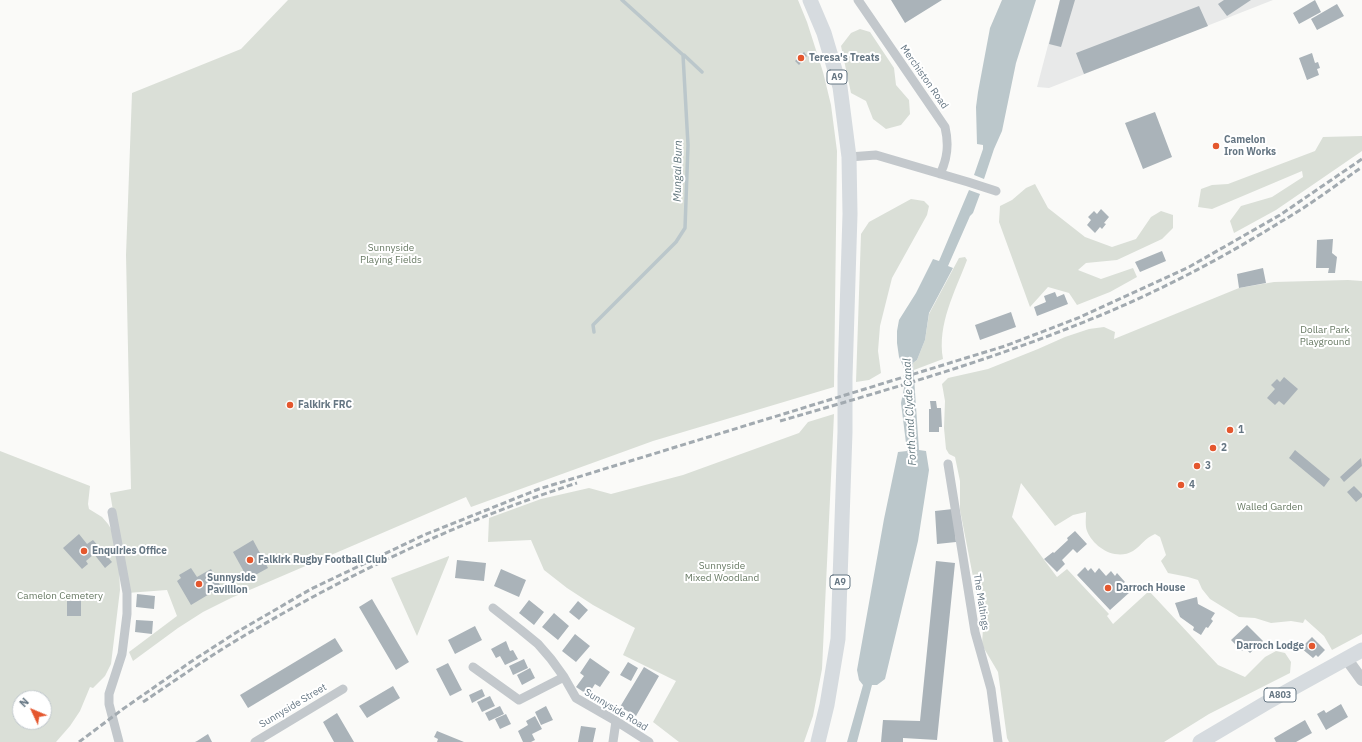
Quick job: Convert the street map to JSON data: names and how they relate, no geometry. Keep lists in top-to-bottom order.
{
  "streets": {
    "main road": ["A9", "A803"],
    "street": [
      "Merchiston Road",
      "The Maltings",
      "Sunnyside Street",
      "Sunnyside Road"
    ]
  },
  "water": ["Mungal Burn", "Forth and Clyde Canal"],
  "parks": [
    "Sunnyside Playing Fields",
    "Dollar Park Playground",
    "Walled Garden",
    "Sunnyside Mixed Woodland",
    "Camelon Cemetery"
  ],
  "places": [
    "Teresa's Treats",
    "Camelon Iron Works",
    "Falkirk FRC",
    "1",
    "2",
    "3",
    "4",
    "Enquiries Office",
    "Falkirk Rugby Football Club",
    "Sunnyside Pavillion",
    "Darroch House",
    "Darroch Lodge"
  ],
  "north": "top left"
}
